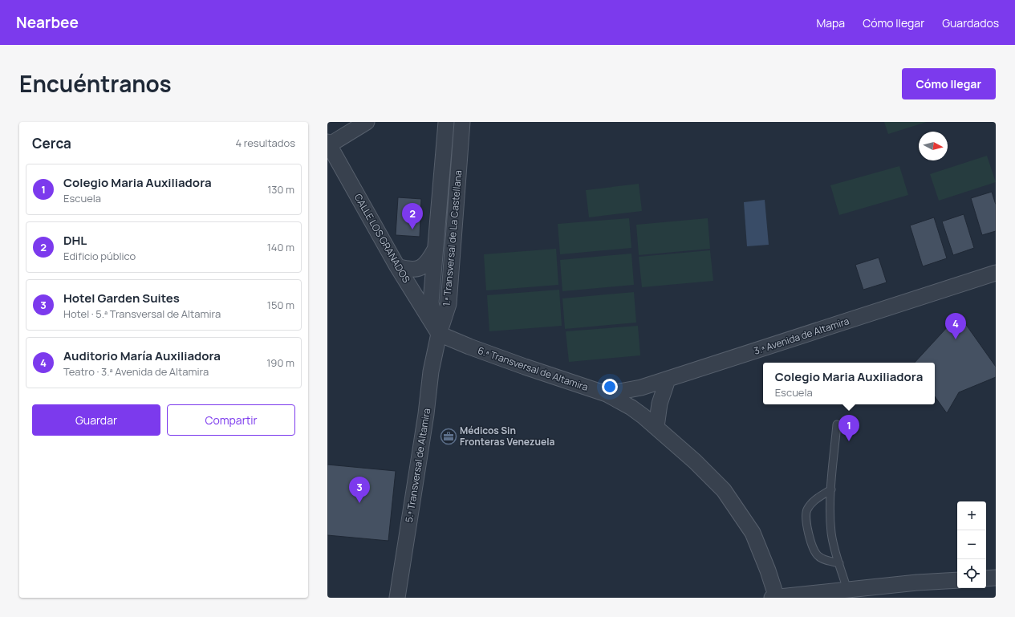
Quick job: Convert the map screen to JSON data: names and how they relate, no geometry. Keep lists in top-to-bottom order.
{
  "streets": {
    "street": [
      "CALLE LOS GRANADOS",
      "1.ª Transversal de La Castellana",
      "3.ª Avenida de Altamira",
      "6.ª Transversal de Altamira",
      "5.ª Transversal de Altamira"
    ]
  },
  "crossings": [
    ["CALLE LOS GRANADOS", "1.ª Transversal de La Castellana"],
    ["CALLE LOS GRANADOS", "6.ª Transversal de Altamira"],
    ["CALLE LOS GRANADOS", "5.ª Transversal de Altamira"],
    ["1.ª Transversal de La Castellana", "6.ª Transversal de Altamira"],
    ["1.ª Transversal de La Castellana", "5.ª Transversal de Altamira"],
    ["3.ª Avenida de Altamira", "6.ª Transversal de Altamira"],
    ["6.ª Transversal de Altamira", "5.ª Transversal de Altamira"]
  ],
  "places": {
    "office": ["Médicos Sin Fronteras Venezuela"]
  },
  "north": "right",
  "page": {
    "header": "Nearbee",
    "nav": ["Mapa", "Cómo llegar", "Guardados"],
    "title": "Encuéntranos",
    "buttons": [
      "Cómo llegar",
      ["Guardar", "Compartir"]
    ],
    "heading": ["Cerca", "4 resultados"],
    "list": [
      {
        "mark": "1",
        "name": "Colegio Maria Auxiliadora",
        "note": "Escuela",
        "value": "130 m"
      },
      {
        "mark": "2",
        "name": "DHL",
        "note": "Edificio público",
        "value": "140 m"
      },
      {
        "mark": "3",
        "name": "Hotel Garden Suites",
        "note": "Hotel · 5.ª Transversal de Altamira",
        "value": "150 m"
      },
      {
        "mark": "4",
        "name": "Auditorio María Auxiliadora",
        "note": "Teatro · 3.ª Avenida de Altamira",
        "value": "190 m"
      }
    ],
    "pins": [
      "2",
      "4",
      "1",
      "3"
    ],
    "popup": ["Colegio Maria Auxiliadora", "Escuela"],
    "map_buttons": ["+", "−"]
  }
}
